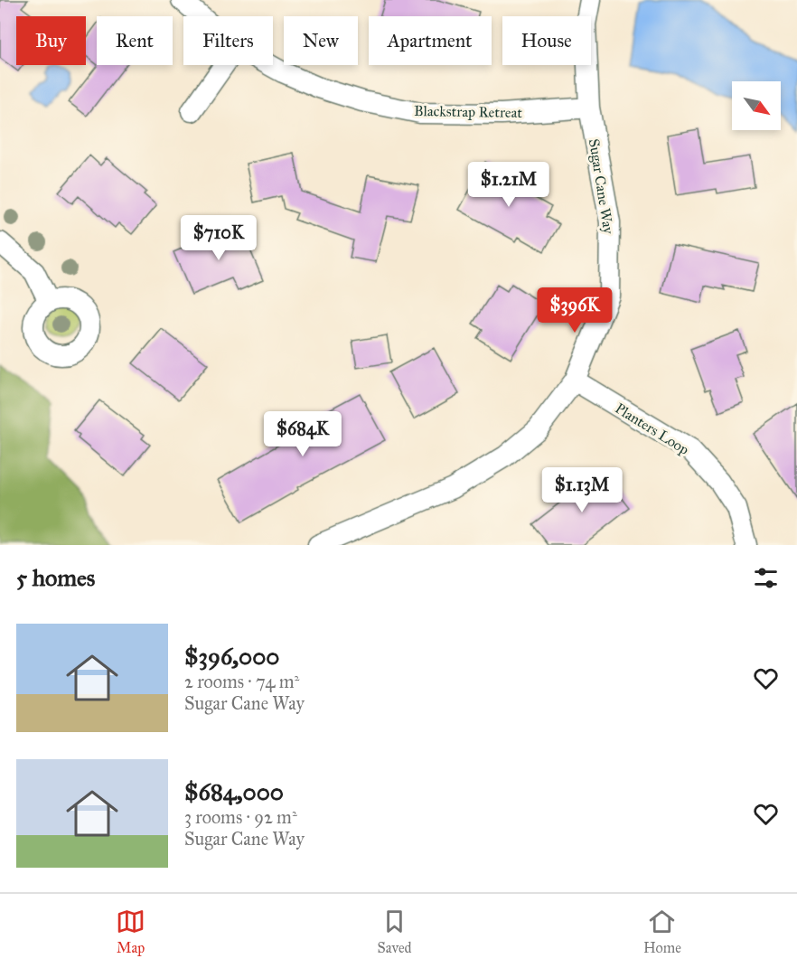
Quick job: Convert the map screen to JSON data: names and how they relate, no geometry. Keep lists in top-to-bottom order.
{
  "streets": {
    "street": ["Blackstrap Retreat", "Sugar Cane Way", "Planters Loop"]
  },
  "crossings": [
    ["Blackstrap Retreat", "Sugar Cane Way"],
    ["Sugar Cane Way", "Planters Loop"]
  ],
  "north": "bottom right",
  "page": {
    "chip": [
      "Buy",
      "Rent",
      "Filters",
      "New",
      "Apartment",
      "House"
    ],
    "price": [
      "$1.21M",
      "$710K",
      "$396K",
      "$684K",
      "$1.13M"
    ],
    "heading": "5 homes",
    "list": [
      {
        "name": "$396,000",
        "note": "2 rooms · 74 m² · Sugar Cane Way"
      },
      {
        "name": "$684,000",
        "note": "3 rooms · 92 m² · Sugar Cane Way"
      }
    ],
    "tabs": ["Map", "Saved", "Home"]
  }
}
